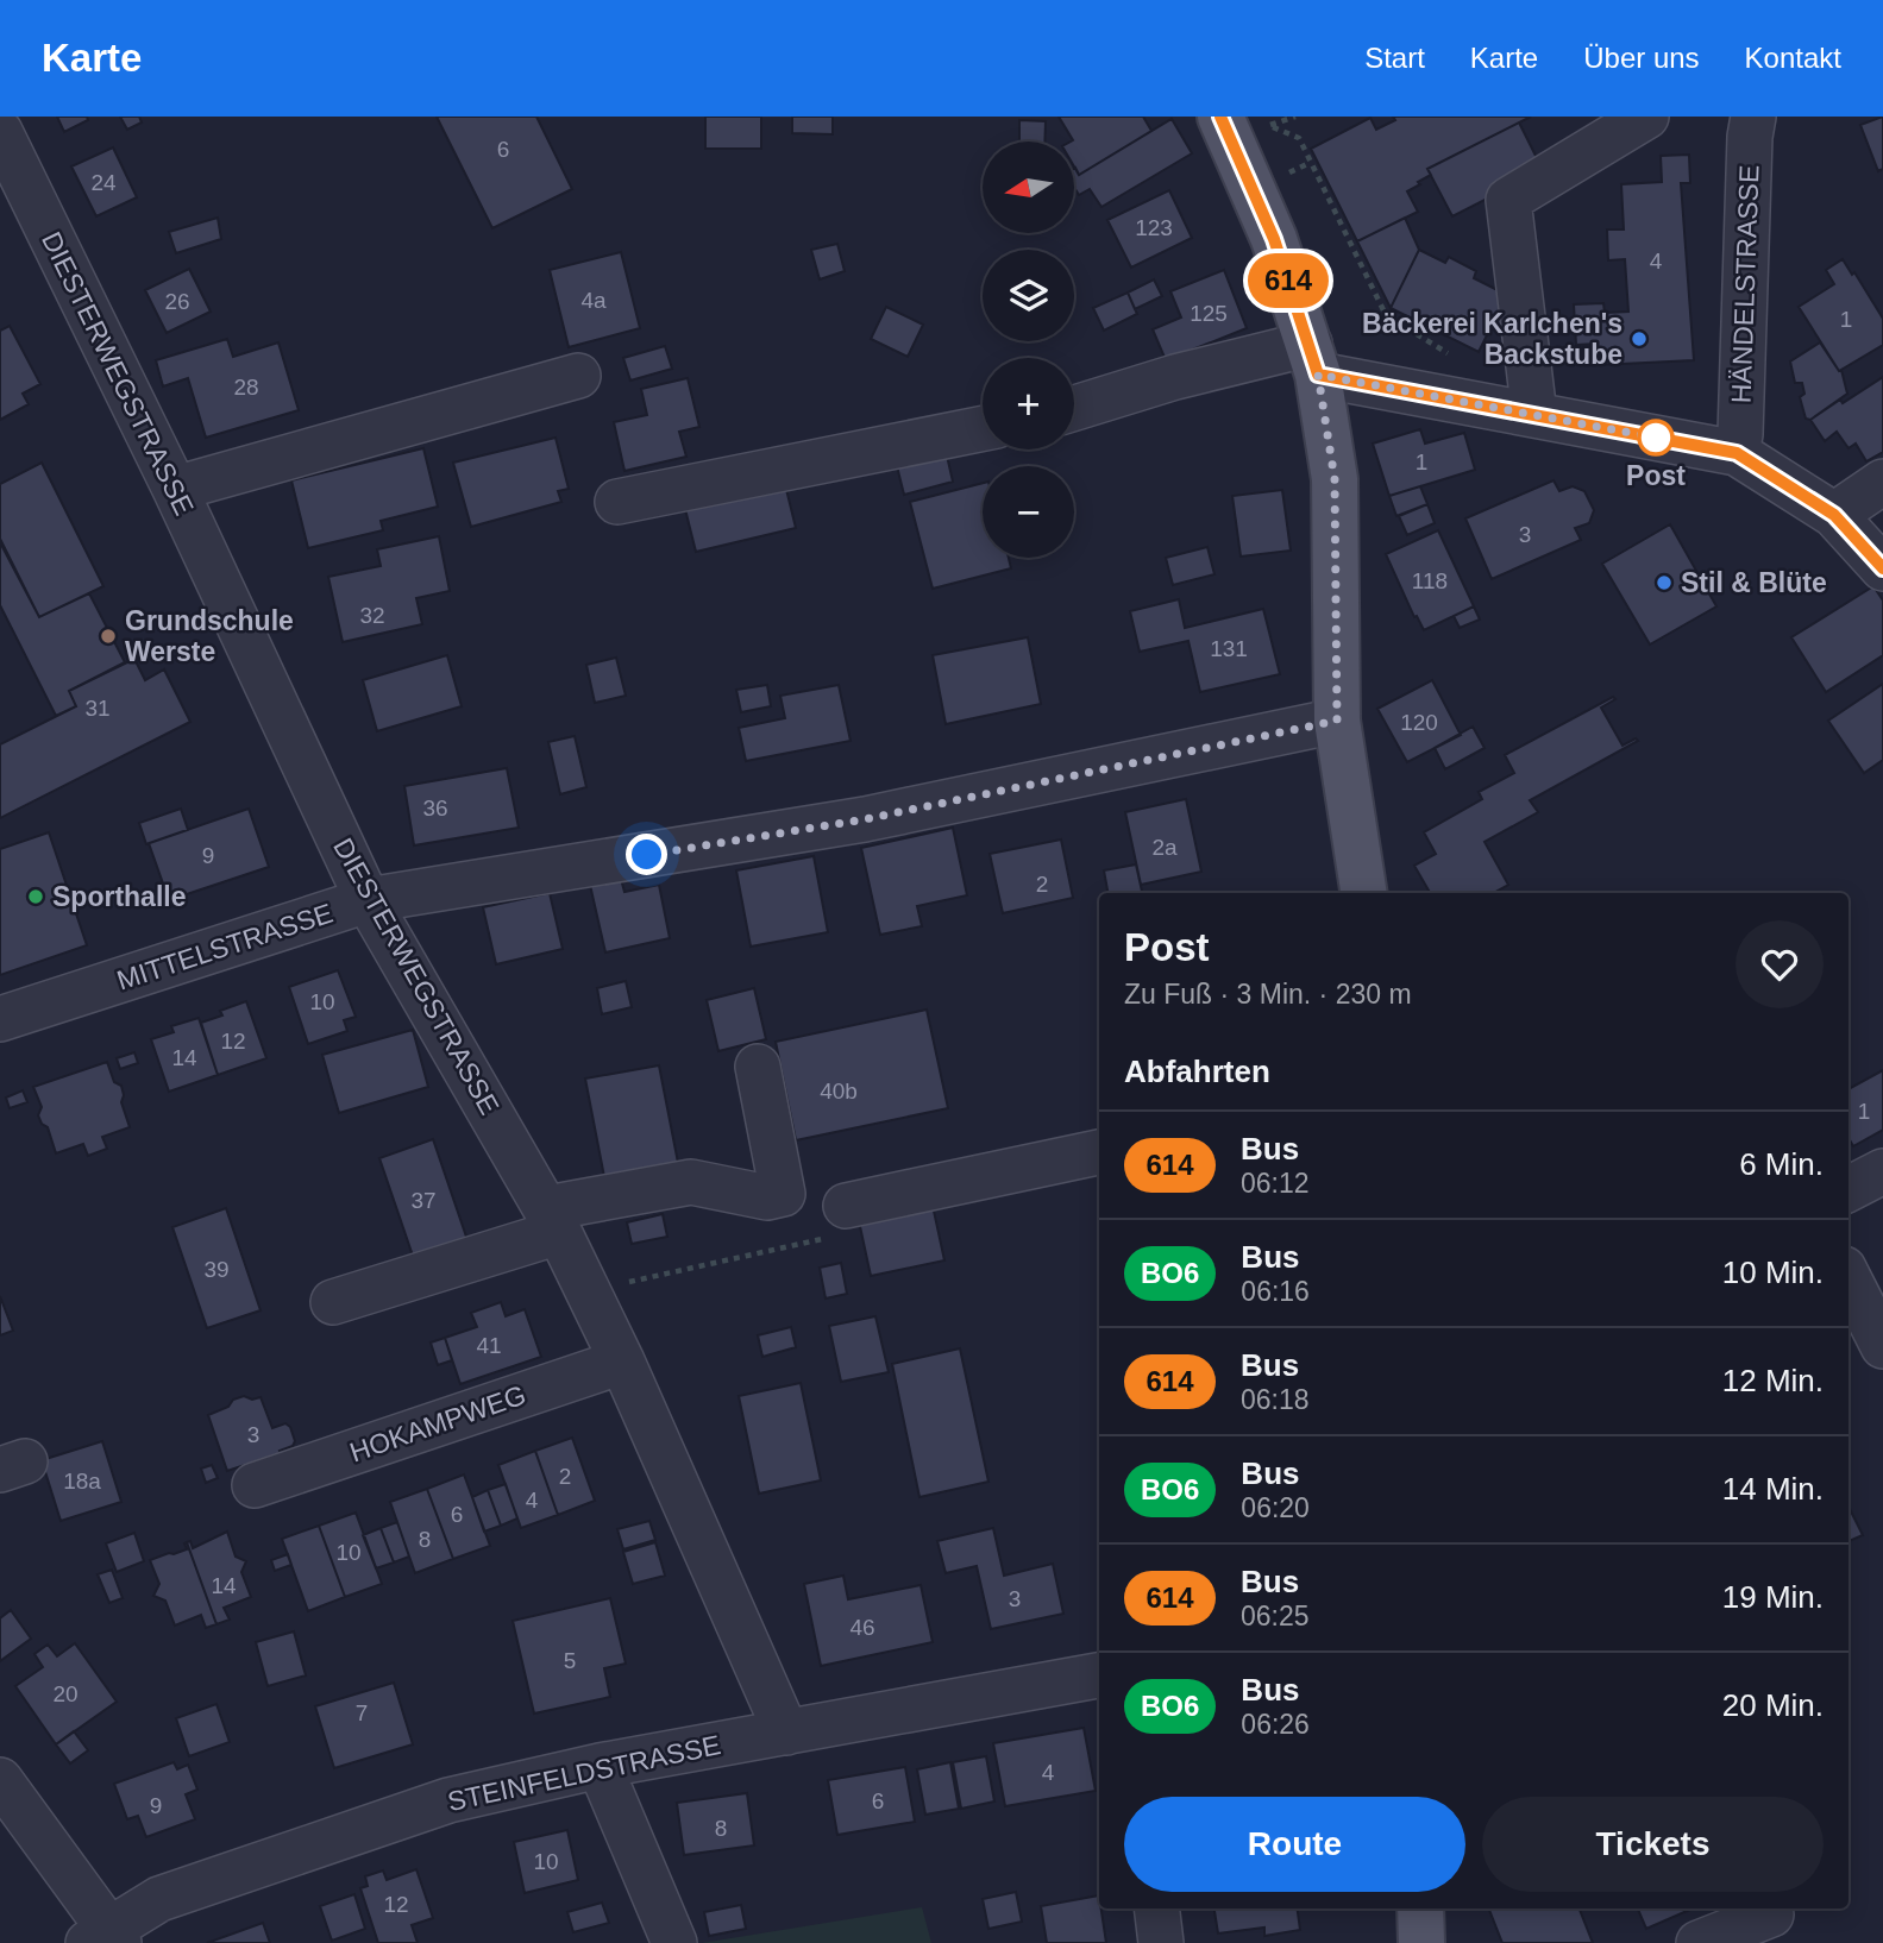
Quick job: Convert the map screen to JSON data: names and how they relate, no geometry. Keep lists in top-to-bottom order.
{
  "streets": {
    "street": [
      "HÄNDELSTRASSE",
      "DIESTERWEGSTRASSE",
      "MITTELSTRASSE",
      "HOKAMPWEG",
      "STEINFELDSTRASSE"
    ]
  },
  "crossings": [
    ["DIESTERWEGSTRASSE", "MITTELSTRASSE"],
    ["DIESTERWEGSTRASSE", "HOKAMPWEG"],
    ["DIESTERWEGSTRASSE", "STEINFELDSTRASSE"]
  ],
  "places": [
    "Bäckerei Karlchen's Backstube",
    "Post",
    "Stil & Blüte",
    "Grundschule Werste",
    "Sporthalle"
  ],
  "lines": ["bus line 614"],
  "house_numbers": [
    "6",
    "24",
    "123",
    "4",
    "4a",
    "26",
    "125",
    "1",
    "28",
    "1",
    "3",
    "118",
    "32",
    "131",
    "31",
    "120",
    "36",
    "2a",
    "9",
    "2",
    "10",
    "12",
    "14",
    "40b",
    "1",
    "37",
    "39",
    "41",
    "3",
    "2",
    "18a",
    "4",
    "6",
    "8",
    "10",
    "14",
    "3",
    "46",
    "5",
    "20",
    "7",
    "4",
    "6",
    "9",
    "8",
    "10",
    "12"
  ],
  "north": "left",
  "page": {
    "header": "Karte",
    "nav": [
      "Start",
      "Karte",
      "Über uns",
      "Kontakt"
    ],
    "on_map": "614",
    "map_buttons": ["+", "−"],
    "heading": [
      ["Post", "Zu Fuß · 3 Min. · 230 m"],
      "Abfahrten"
    ],
    "list": [
      {
        "mark": "614",
        "name": "Bus",
        "note": "06:12",
        "value": "6 Min."
      },
      {
        "mark": "BO6",
        "name": "Bus",
        "note": "06:16",
        "value": "10 Min."
      },
      {
        "mark": "614",
        "name": "Bus",
        "note": "06:18",
        "value": "12 Min."
      },
      {
        "mark": "BO6",
        "name": "Bus",
        "note": "06:20",
        "value": "14 Min."
      },
      {
        "mark": "614",
        "name": "Bus",
        "note": "06:25",
        "value": "19 Min."
      },
      {
        "mark": "BO6",
        "name": "Bus",
        "note": "06:26",
        "value": "20 Min."
      }
    ],
    "buttons": ["Route", "Tickets"]
  }
}
